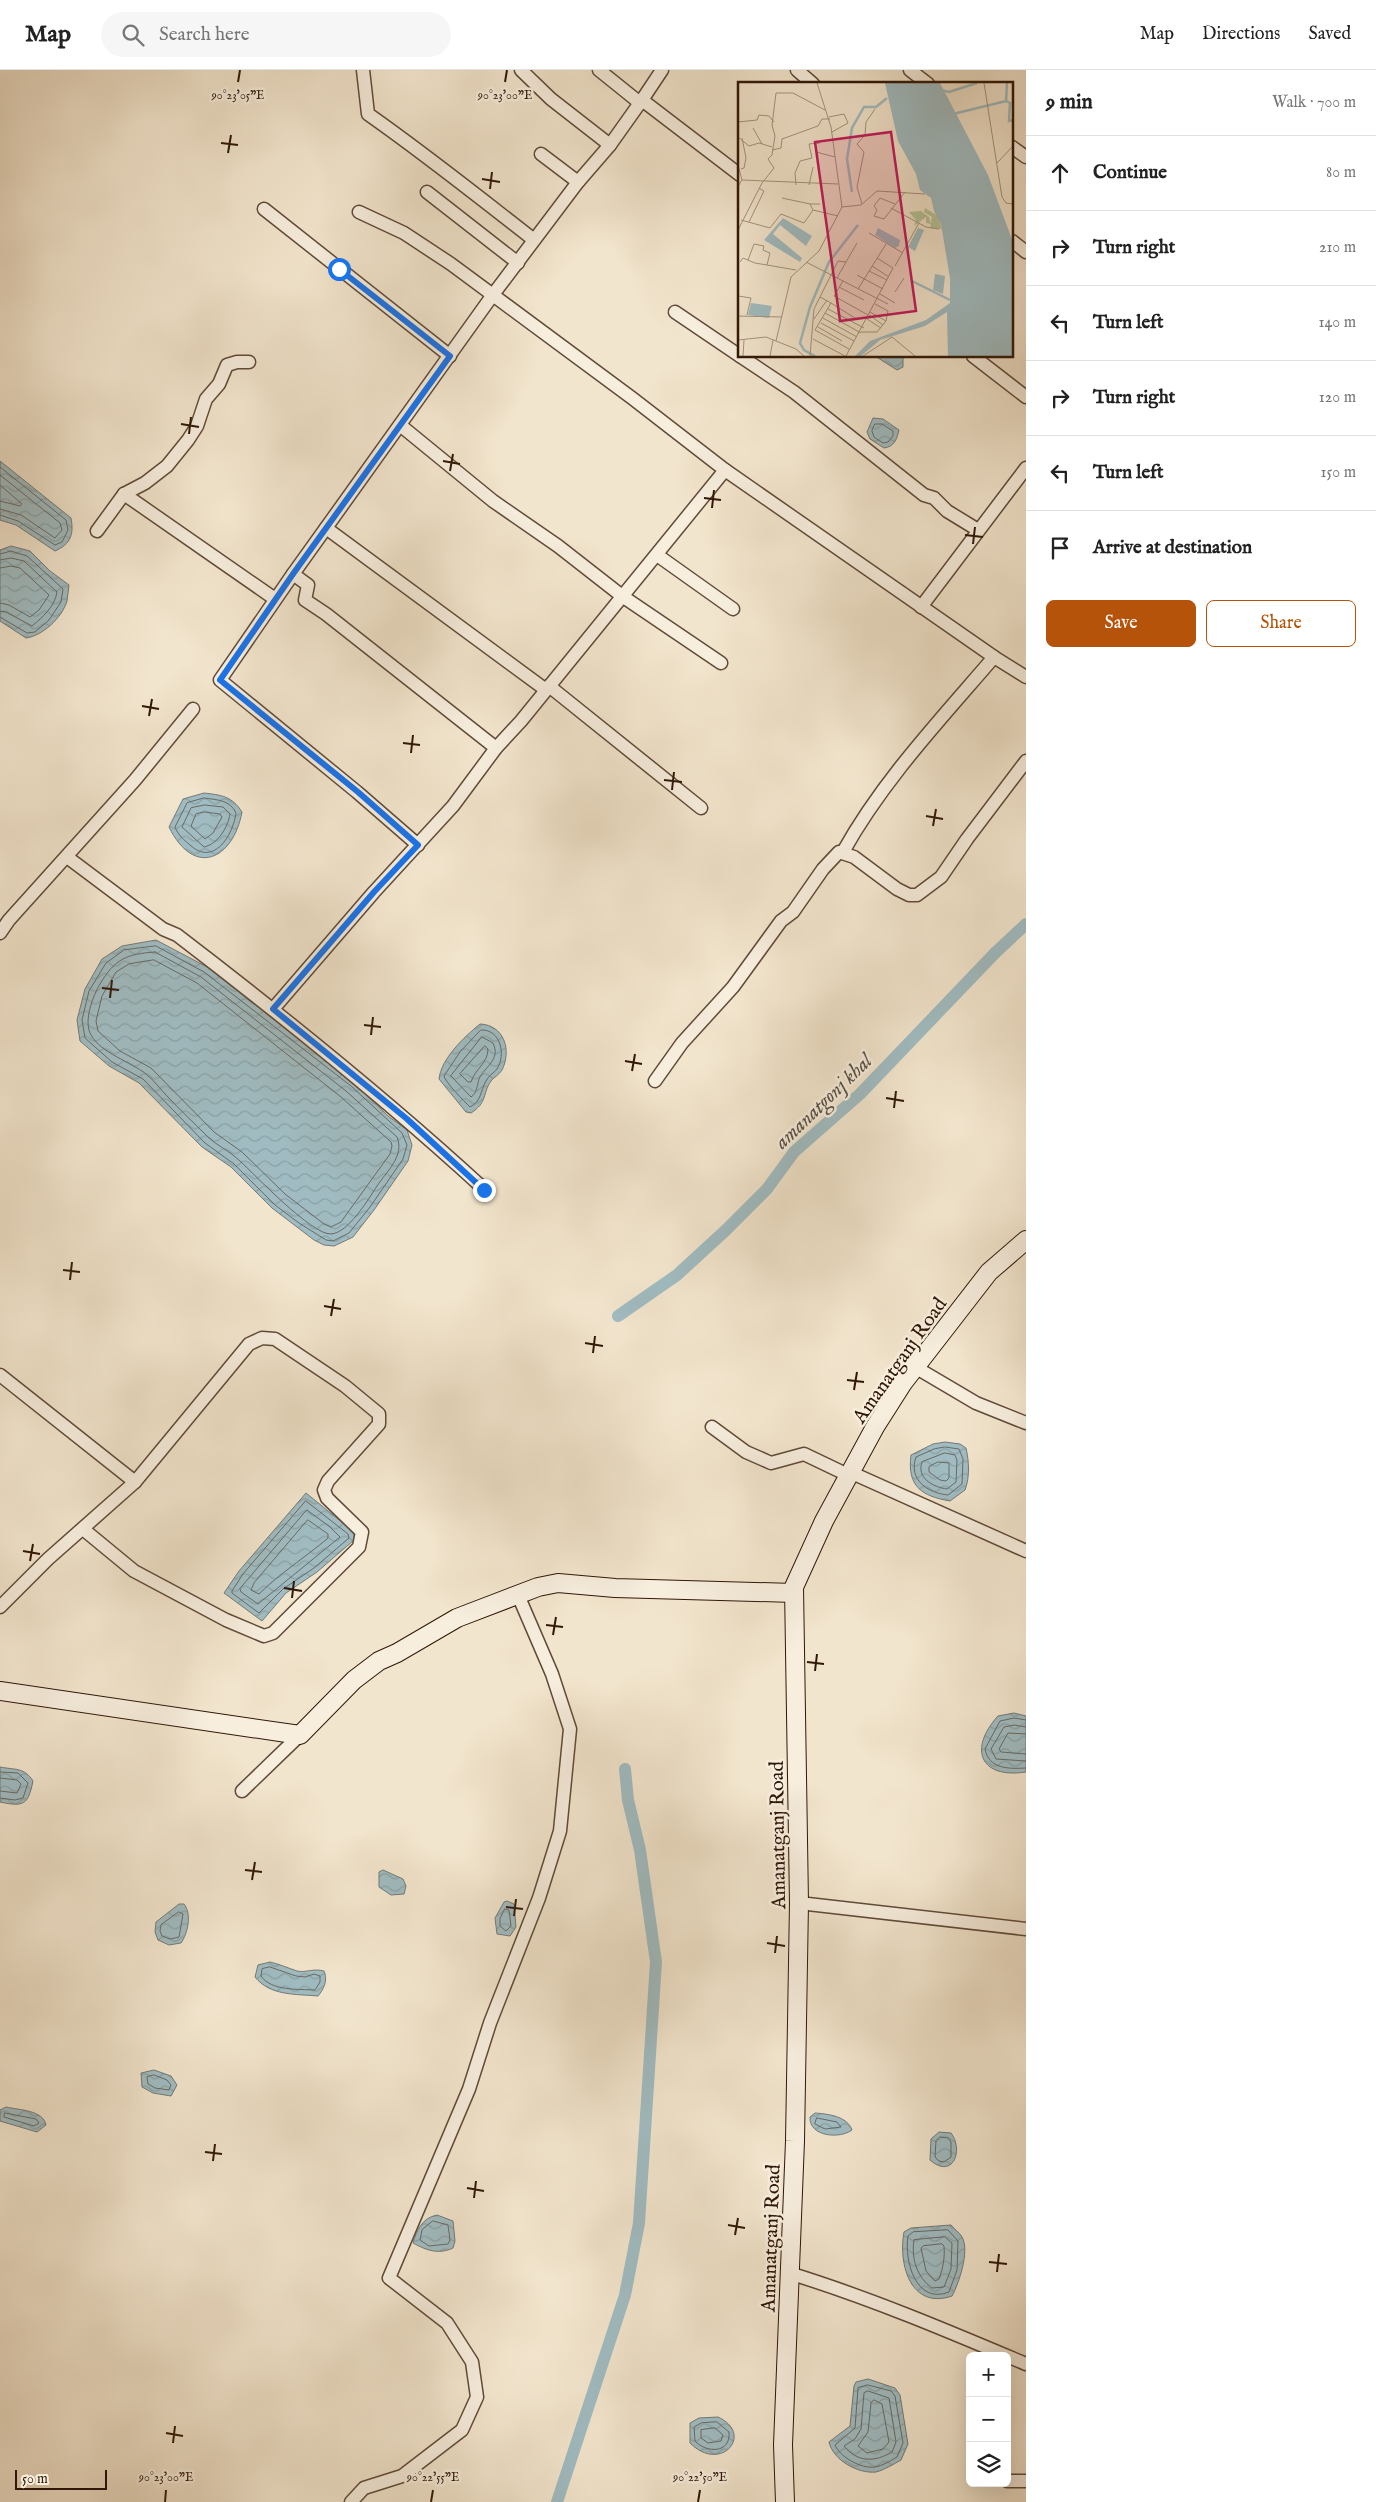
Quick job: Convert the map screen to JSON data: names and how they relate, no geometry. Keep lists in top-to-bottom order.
{
  "streets": {
    "main road": ["Amanatganj Road"]
  },
  "water": ["amanatgonj khal"],
  "scale_bar": "50 m",
  "page": {
    "header": "Map",
    "search": "Search here",
    "nav": ["Map", "Directions", "Saved"],
    "heading": ["9 min", "Walk · 700 m"],
    "list": [
      ["Continue", "80 m"],
      ["Turn right", "210 m"],
      ["Turn left", "140 m"],
      ["Turn right", "120 m"],
      ["Turn left", "150 m"],
      "Arrive at destination"
    ],
    "buttons": ["Save", "Share"],
    "map_buttons": ["+", "−"],
    "scale": "50 m"
  },
  "coordinates": [
    "90°23'05\"E",
    "90°23'00\"E",
    "90°22'55\"E",
    "90°22'50\"E"
  ]
}
